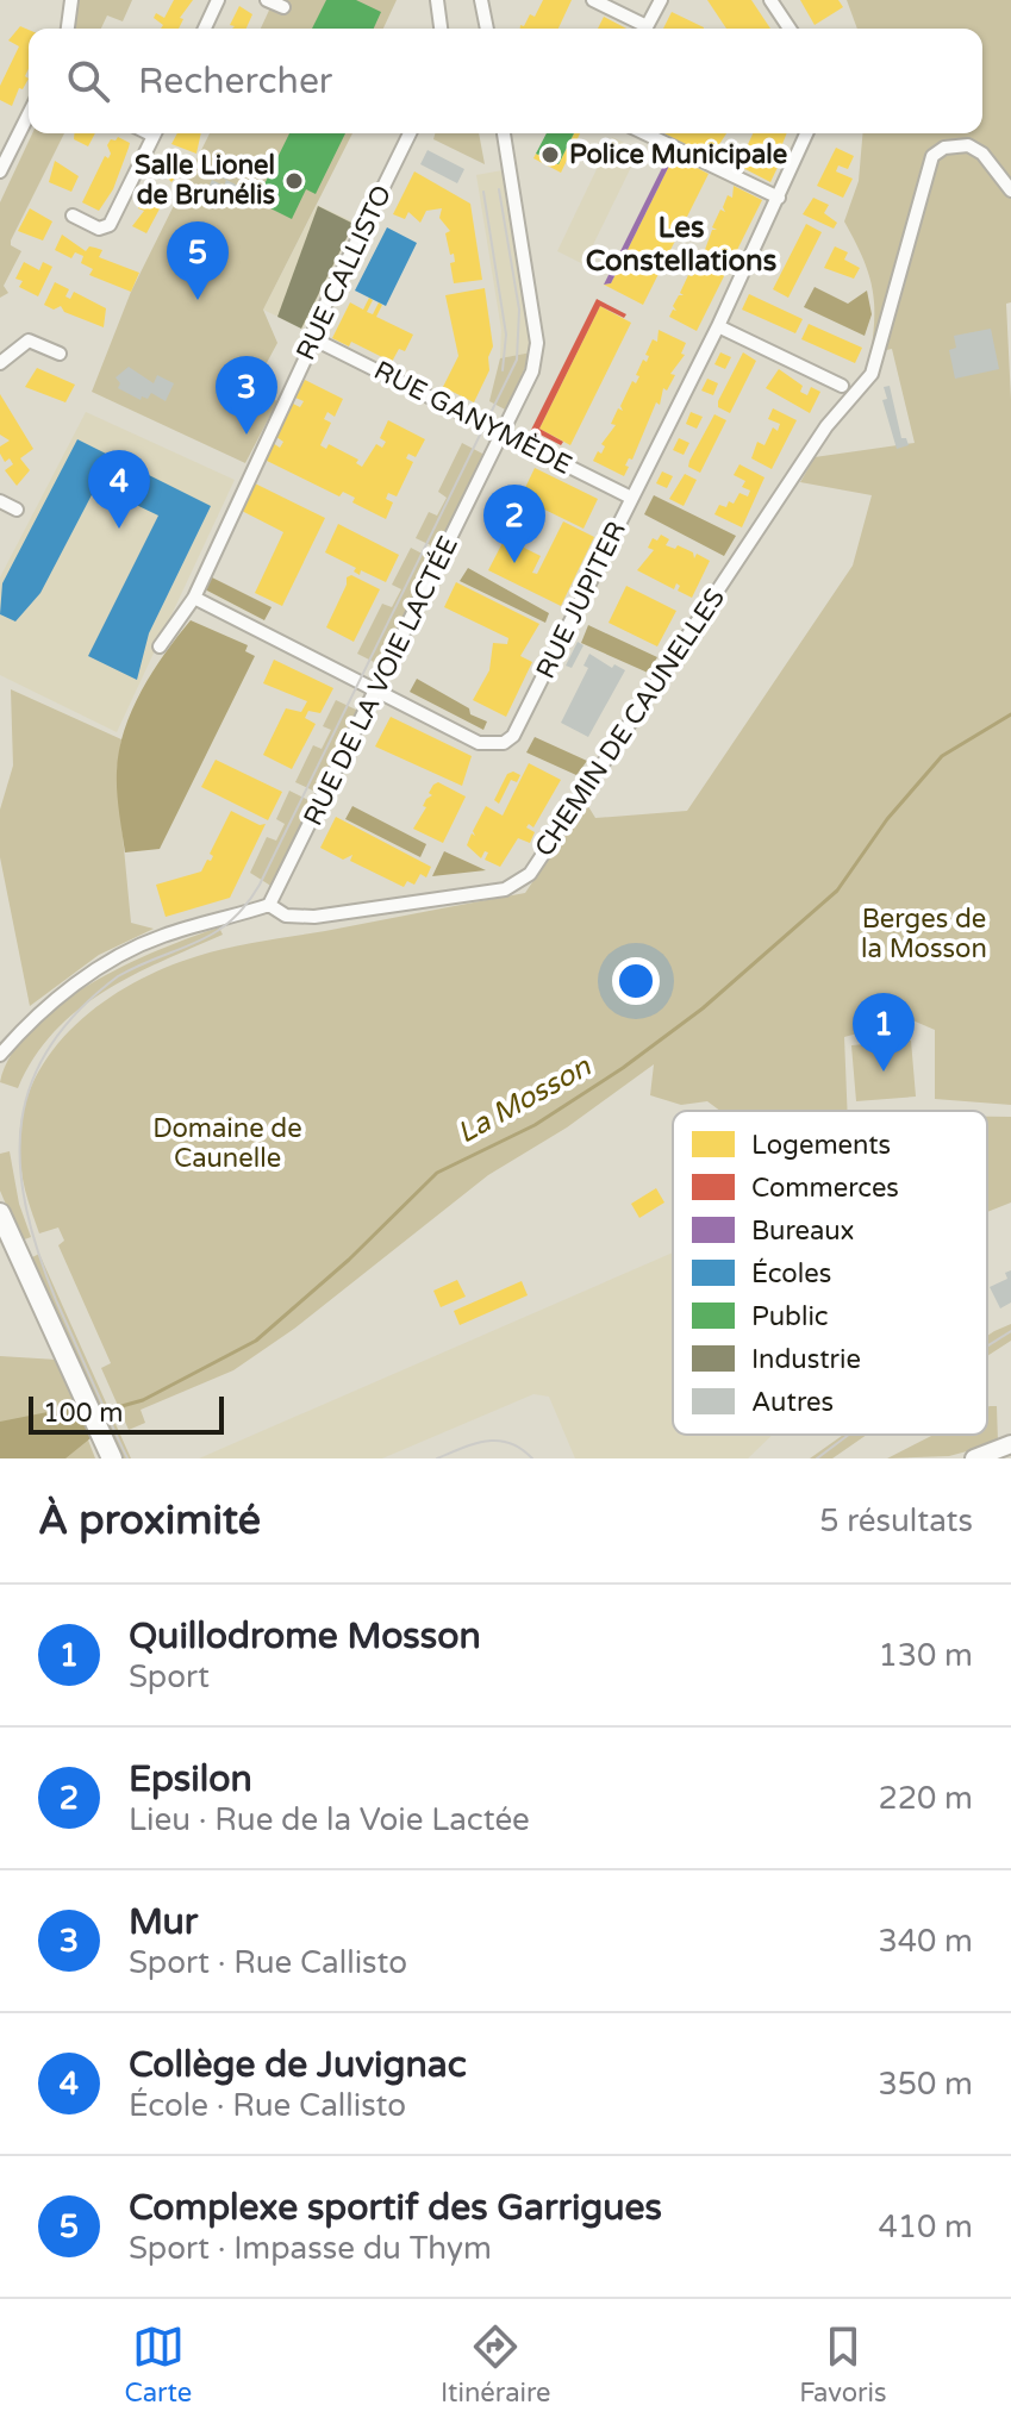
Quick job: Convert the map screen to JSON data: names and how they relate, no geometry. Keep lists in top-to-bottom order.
{
  "streets": {
    "street": [
      "RUE CALLISTO",
      "RUE GANYMÈDE",
      "RUE JUPITER",
      "RUE DE LA VOIE LACTÉE",
      "CHEMIN DE CAUNELLES"
    ]
  },
  "crossings": [
    ["RUE CALLISTO", "RUE GANYMÈDE"],
    ["RUE GANYMÈDE", "RUE JUPITER"],
    ["RUE GANYMÈDE", "RUE DE LA VOIE LACTÉE"],
    ["RUE JUPITER", "RUE DE LA VOIE LACTÉE"],
    ["RUE DE LA VOIE LACTÉE", "CHEMIN DE CAUNELLES"]
  ],
  "districts": ["Les Constellations"],
  "water": ["La Mosson"],
  "parks": ["Berges de la Mosson", "Domaine de Caunelle"],
  "places": ["Police Municipale", "Salle Lionel de Brunélis"],
  "legend": [
    "Logements",
    "Commerces",
    "Bureaux",
    "Écoles",
    "Public",
    "Industrie",
    "Autres"
  ],
  "scale_bar": "100 m",
  "page": {
    "search": "Rechercher",
    "pins": [
      "5",
      "3",
      "4",
      "2",
      "1"
    ],
    "scale": "100 m",
    "heading": ["À proximité", "5 résultats"],
    "list": [
      {
        "mark": "1",
        "name": "Quillodrome Mosson",
        "note": "Sport",
        "value": "130 m"
      },
      {
        "mark": "2",
        "name": "Epsilon",
        "note": "Lieu · Rue de la Voie Lactée",
        "value": "220 m"
      },
      {
        "mark": "3",
        "name": "Mur",
        "note": "Sport · Rue Callisto",
        "value": "340 m"
      },
      {
        "mark": "4",
        "name": "Collège de Juvignac",
        "note": "École · Rue Callisto",
        "value": "350 m"
      },
      {
        "mark": "5",
        "name": "Complexe sportif des Garrigues",
        "note": "Sport · Impasse du Thym",
        "value": "410 m"
      }
    ],
    "nav": ["Carte", "Itinéraire", "Favoris"]
  }
}
